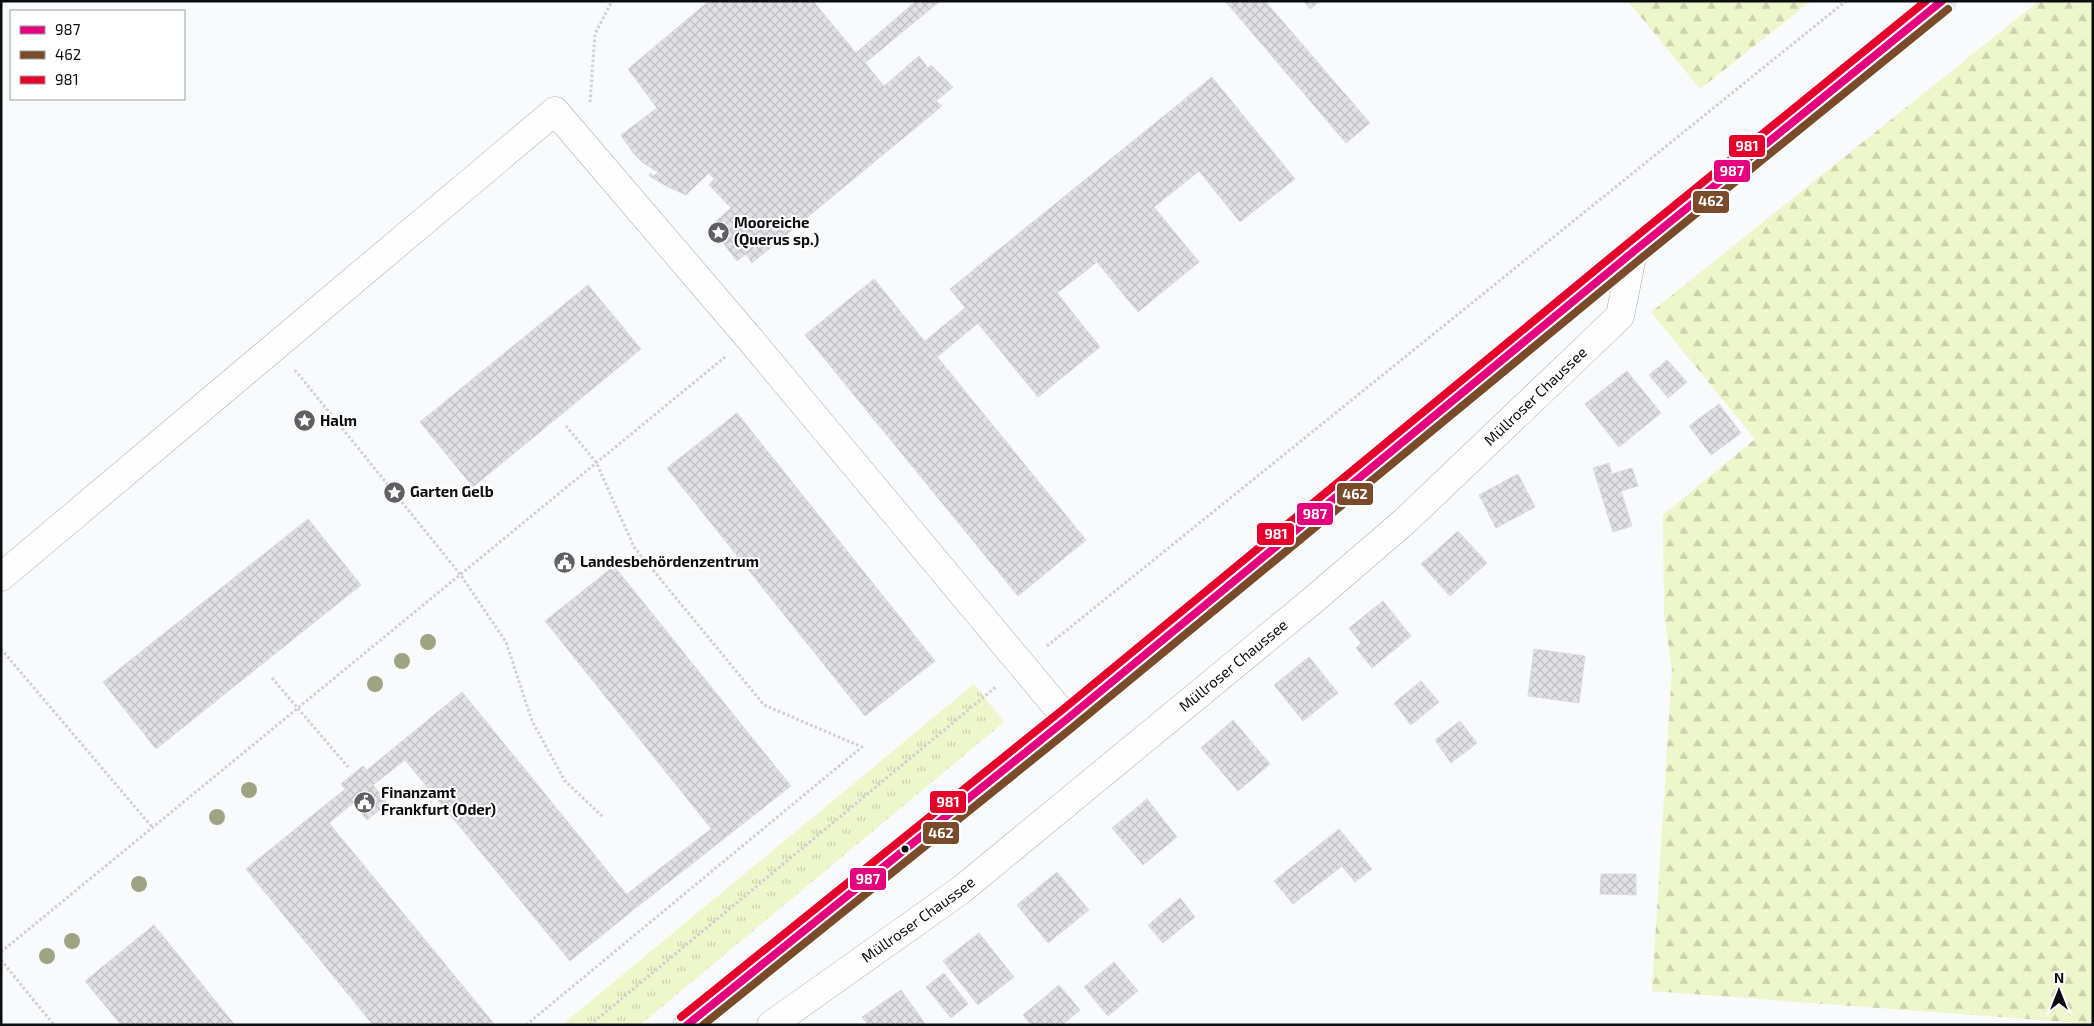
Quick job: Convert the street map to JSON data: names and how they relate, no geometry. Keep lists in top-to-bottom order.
{
  "streets": {
    "lane": ["Müllroser Chaussee"]
  },
  "places": {
    "place": ["Mooreiche (Querus sp.)", "Halm", "Garten Gelb"],
    "public building": ["Landesbehördenzentrum", "Finanzamt Frankfurt (Oder)"]
  },
  "lines": ["transit line 987", "transit line 981", "transit line 462"],
  "legend": ["987", "462", "981"],
  "north": "top"
}
